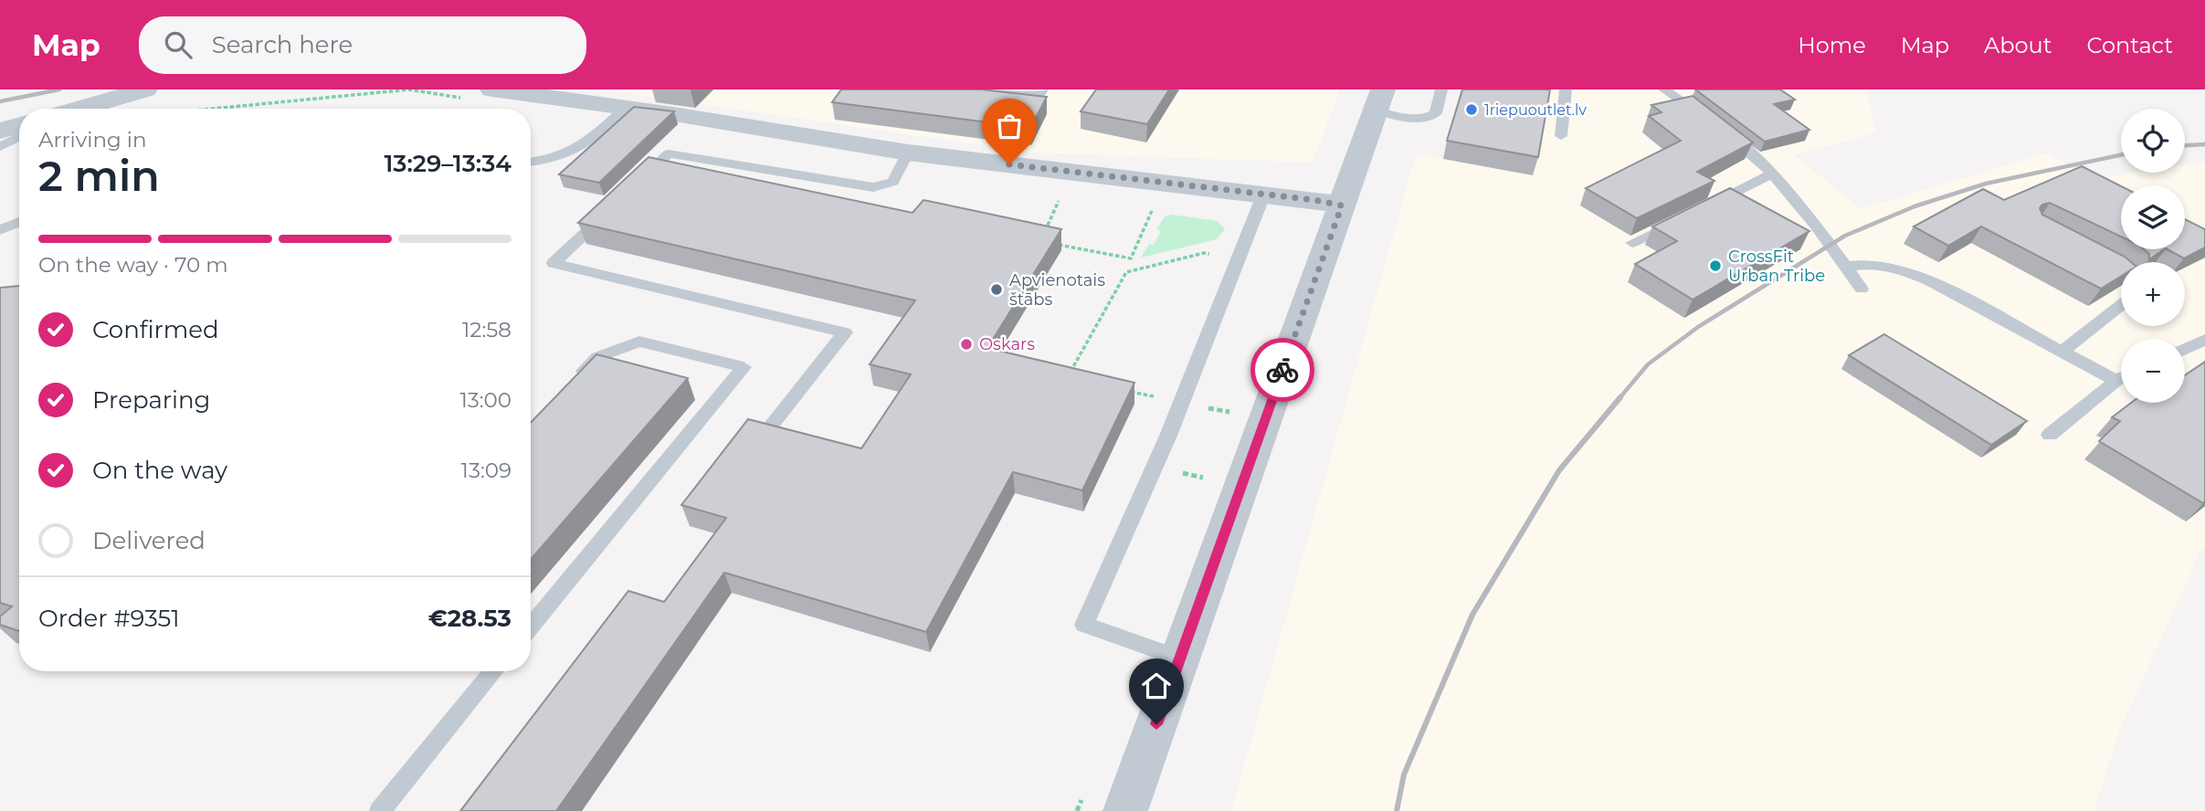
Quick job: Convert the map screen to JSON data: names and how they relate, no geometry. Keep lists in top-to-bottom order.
{
  "places": [
    "1riepuoutlet.lv",
    "CrossFit Urban Tribe",
    "Apvienotais štābs",
    "Oskars"
  ],
  "page": {
    "header": "Map",
    "search": "Search here",
    "nav": [
      "Home",
      "Map",
      "About",
      "Contact"
    ],
    "map_buttons": ["+", "−"],
    "heading": ["2 min", "Arriving in", "13:29–13:34"],
    "panel": ["Order #9351", "€28.53"],
    "bar": "On the way · 70 m",
    "list": [
      ["Confirmed", "12:58"],
      ["Preparing", "13:00"],
      ["On the way", "13:09"],
      "Delivered"
    ]
  }
}
